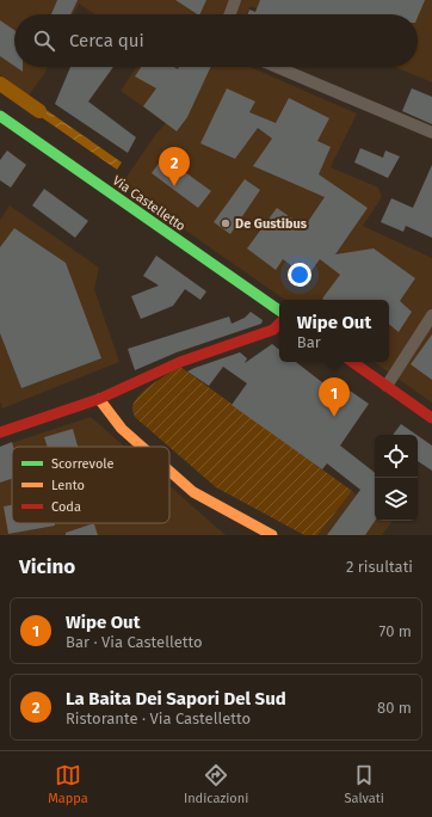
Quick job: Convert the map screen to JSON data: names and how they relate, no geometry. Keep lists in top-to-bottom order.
{
  "streets": {
    "street": ["Via Castelletto"]
  },
  "places": ["De Gustibus"],
  "legend": ["Scorrevole", "Lento", "Coda"],
  "page": {
    "search": "Cerca qui",
    "pins": ["2", "1"],
    "popup": ["Wipe Out", "Bar"],
    "heading": ["Vicino", "2 risultati"],
    "list": [
      {
        "mark": "1",
        "name": "Wipe Out",
        "note": "Bar · Via Castelletto",
        "value": "70 m"
      },
      {
        "mark": "2",
        "name": "La Baita Dei Sapori Del Sud",
        "note": "Ristorante · Via Castelletto",
        "value": "80 m"
      }
    ],
    "nav": ["Mappa", "Indicazioni", "Salvati"]
  }
}
